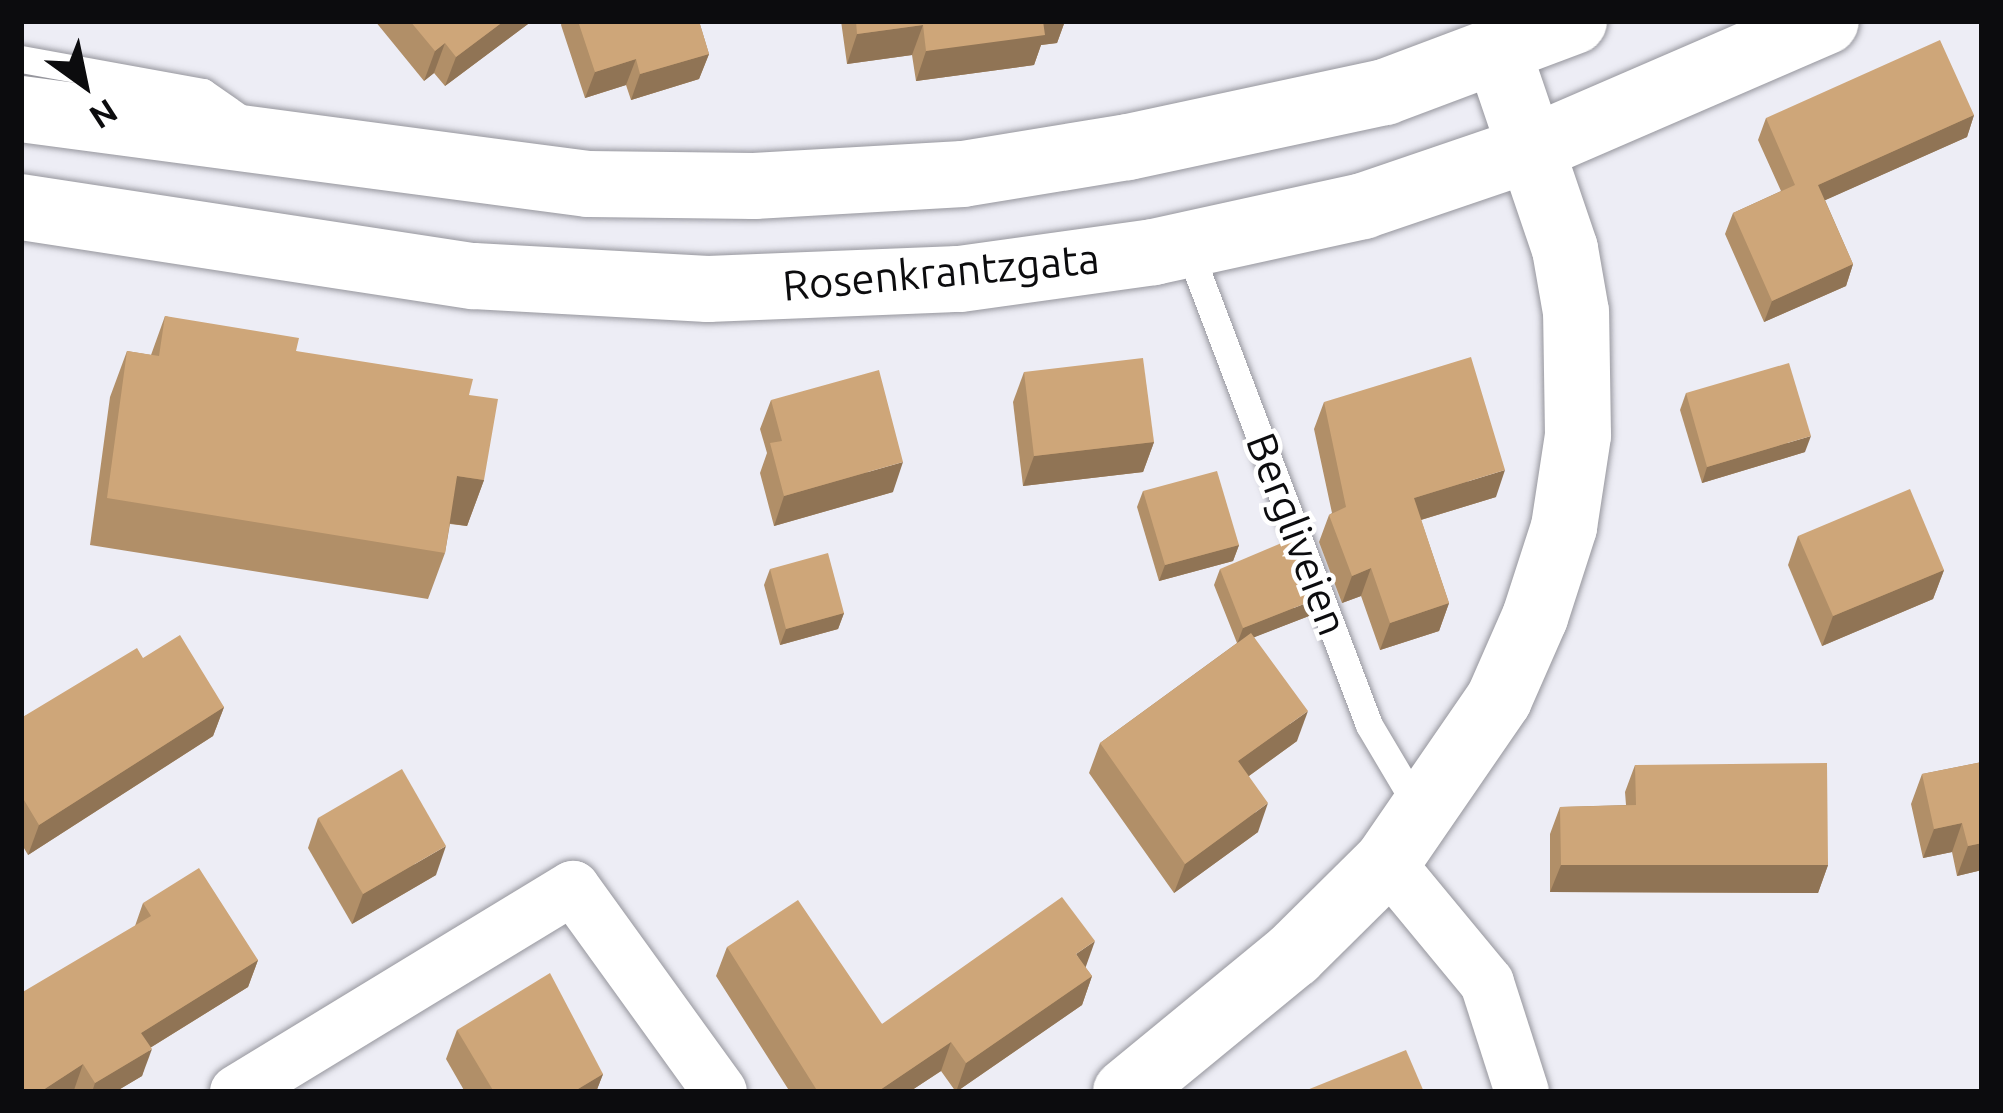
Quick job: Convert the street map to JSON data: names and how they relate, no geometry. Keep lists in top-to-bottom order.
{
  "streets": {
    "main road": ["Rosenkrantzgata"],
    "lane": ["Bergliveien"]
  },
  "crossings": [
    ["Rosenkrantzgata", "Bergliveien"]
  ],
  "north": "bottom right"
}
